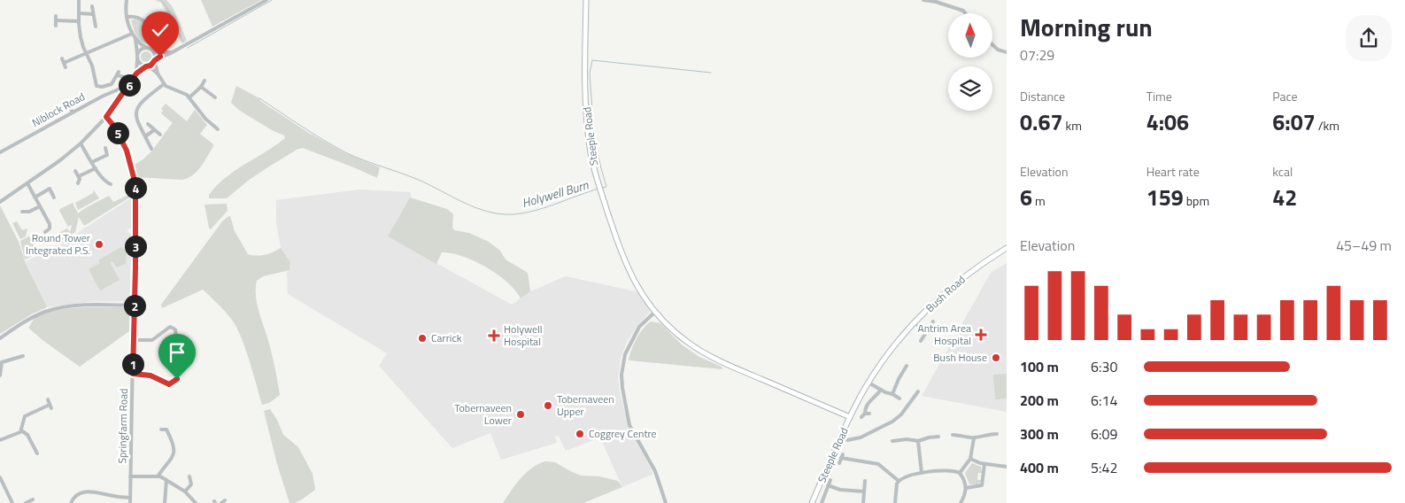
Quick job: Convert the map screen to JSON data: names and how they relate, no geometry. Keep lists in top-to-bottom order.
{
  "streets": {
    "street": [
      "Niblock Road",
      "Steeple Road",
      "Bush Road",
      "Springfarm Road"
    ]
  },
  "crossings": [
    ["Steeple Road", "Bush Road"]
  ],
  "water": ["Holywell Burn"],
  "places": {
    "other": [
      "Round Tower Integrated P.S.",
      "Carrick",
      "Bush House",
      "Tobernaveen Upper",
      "Tobernaveen Lower",
      "Coggrey Centre"
    ],
    "health": ["Antrim Area Hospital", "Holywell Hospital"]
  },
  "north": "top",
  "page": {
    "heading": ["Morning run", "07:29"],
    "pins": [
      "6",
      "5",
      "4",
      "3",
      "2",
      "1"
    ],
    "stats": [
      ["Distance", "0.67 km"],
      ["Time", "4:06"],
      ["Pace", "6:07 /km"],
      ["Elevation", "6 m"],
      ["Heart rate", "159 bpm"],
      ["kcal", "42"]
    ],
    "chart": ["Elevation", "45–49 m"],
    "list": [
      {
        "name": "100 m",
        "note": "6:30"
      },
      {
        "name": "200 m",
        "note": "6:14"
      },
      {
        "name": "300 m",
        "note": "6:09"
      },
      {
        "name": "400 m",
        "note": "5:42"
      }
    ]
  }
}
